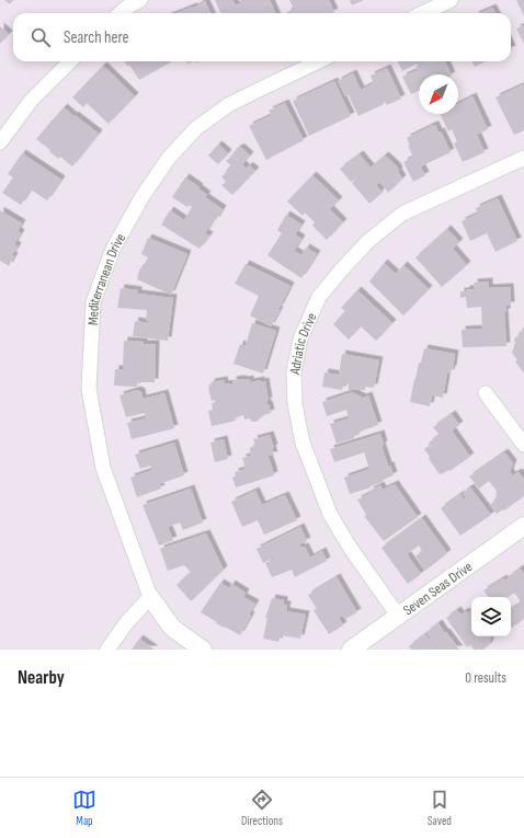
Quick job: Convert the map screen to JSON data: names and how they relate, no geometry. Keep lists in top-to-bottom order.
{
  "streets": {
    "street": ["Mediterranean Drive", "Adriatic Drive", "Seven Seas Drive"]
  },
  "crossings": [
    ["Adriatic Drive", "Seven Seas Drive"]
  ],
  "north": "bottom left",
  "page": {
    "search": "Search here",
    "heading": ["Nearby", "0 results"],
    "nav": ["Map", "Directions", "Saved"]
  }
}
